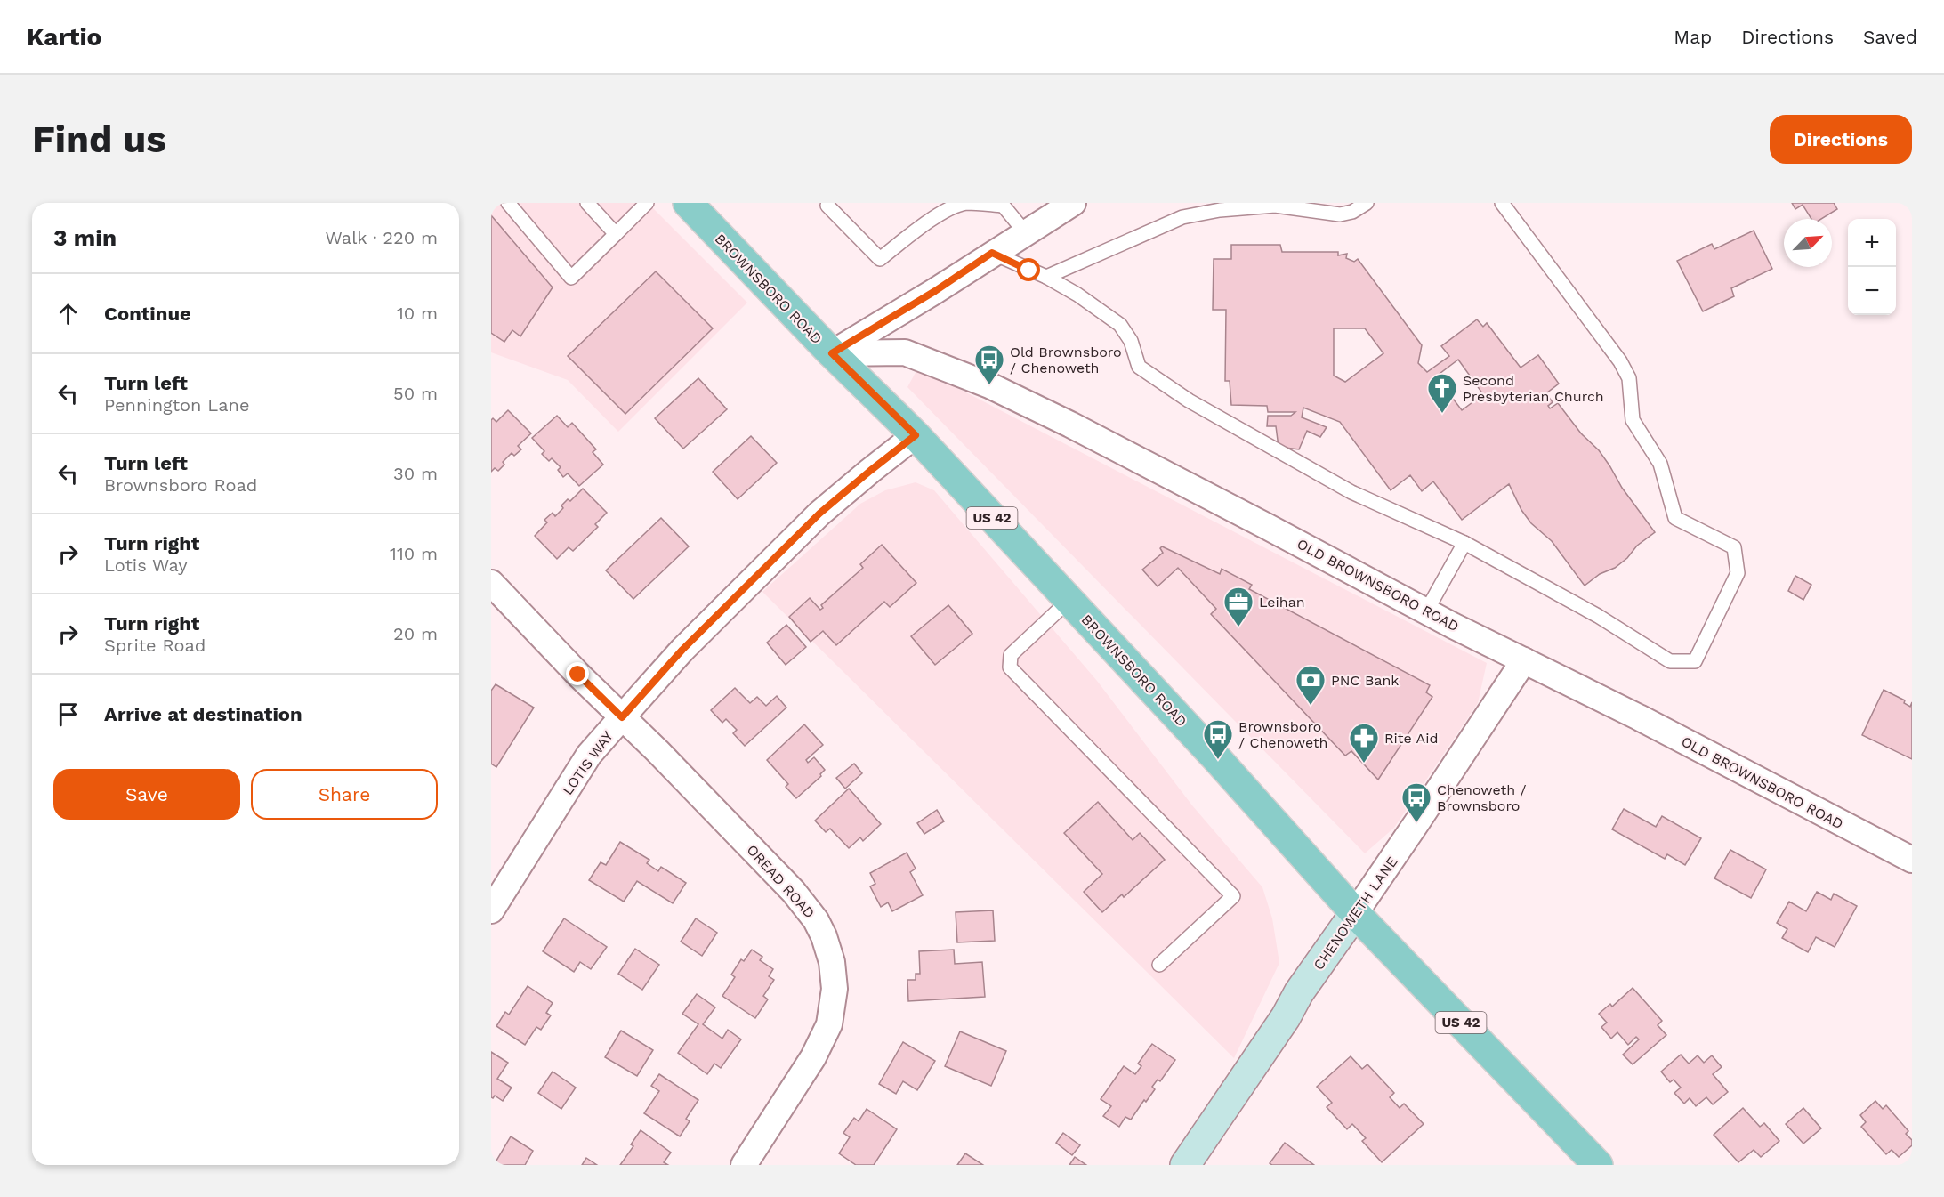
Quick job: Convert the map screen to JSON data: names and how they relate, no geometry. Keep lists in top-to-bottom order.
{
  "streets": {
    "main road": ["BROWNSBORO ROAD", "US 42", "CHENOWETH LANE"],
    "street": ["OLD BROWNSBORO ROAD", "LOTIS WAY", "OREAD ROAD"]
  },
  "crossings": [
    ["BROWNSBORO ROAD", "OLD BROWNSBORO ROAD"],
    ["BROWNSBORO ROAD", "LOTIS WAY"],
    ["BROWNSBORO ROAD", "CHENOWETH LANE"],
    ["OLD BROWNSBORO ROAD", "CHENOWETH LANE"],
    ["LOTIS WAY", "OREAD ROAD"]
  ],
  "places": {
    "bus stop": ["Old Brownsboro / Chenoweth", "Brownsboro / Chenoweth", "Chenoweth / Brownsboro"],
    "church": ["Second Presbyterian Church"],
    "office": ["Leihan"],
    "bank": ["PNC Bank"],
    "pharmacy": ["Rite Aid"]
  },
  "north": "top right",
  "page": {
    "header": "Kartio",
    "nav": ["Map", "Directions", "Saved"],
    "buttons": [
      "Directions",
      ["Save", "Share"]
    ],
    "title": "Find us",
    "heading": ["3 min", "Walk · 220 m"],
    "map_buttons": ["+", "−"],
    "list": [
      ["Continue", "10 m"],
      ["Turn left", "Pennington Lane", "50 m"],
      ["Turn left", "Brownsboro Road", "30 m"],
      ["Turn right", "Lotis Way", "110 m"],
      ["Turn right", "Sprite Road", "20 m"],
      "Arrive at destination"
    ]
  }
}
